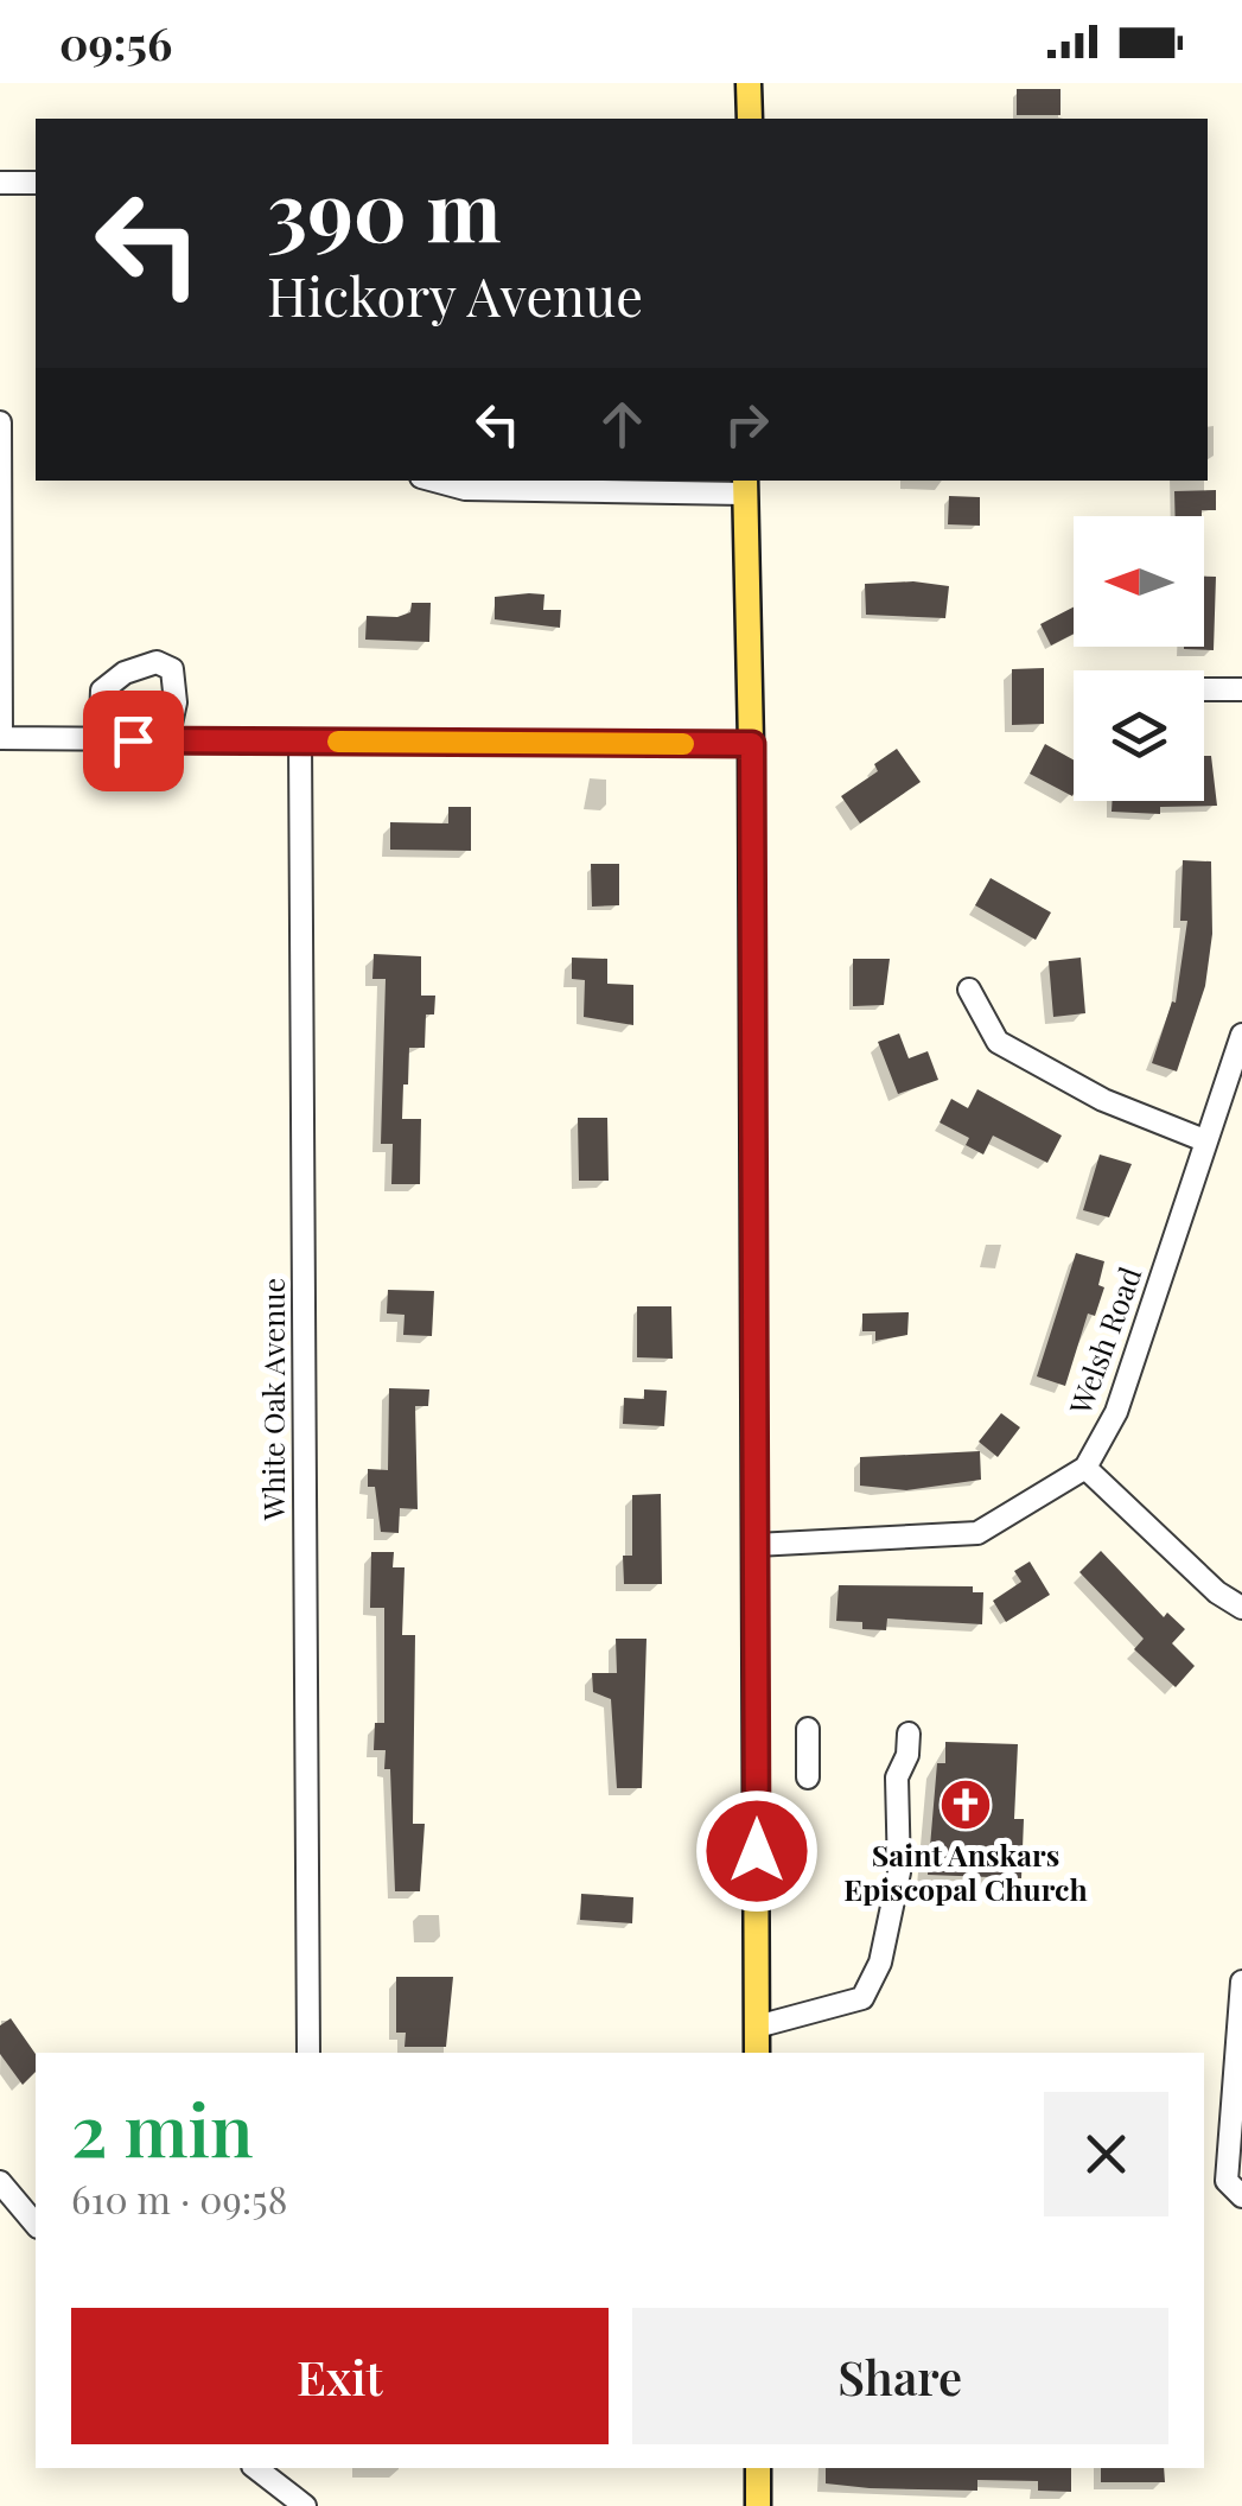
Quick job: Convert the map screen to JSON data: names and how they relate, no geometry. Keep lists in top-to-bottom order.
{
  "streets": {
    "street": ["Welsh Road", "White Oak Avenue"]
  },
  "places": {
    "church": ["Saint Anskars Episcopal Church"]
  },
  "north": "left",
  "page": {
    "status": "09:56",
    "turn": ["390 m", "Hickory Avenue"],
    "heading": ["2 min", "610 m · 09:58"],
    "buttons": ["Exit", "Share"]
  }
}
